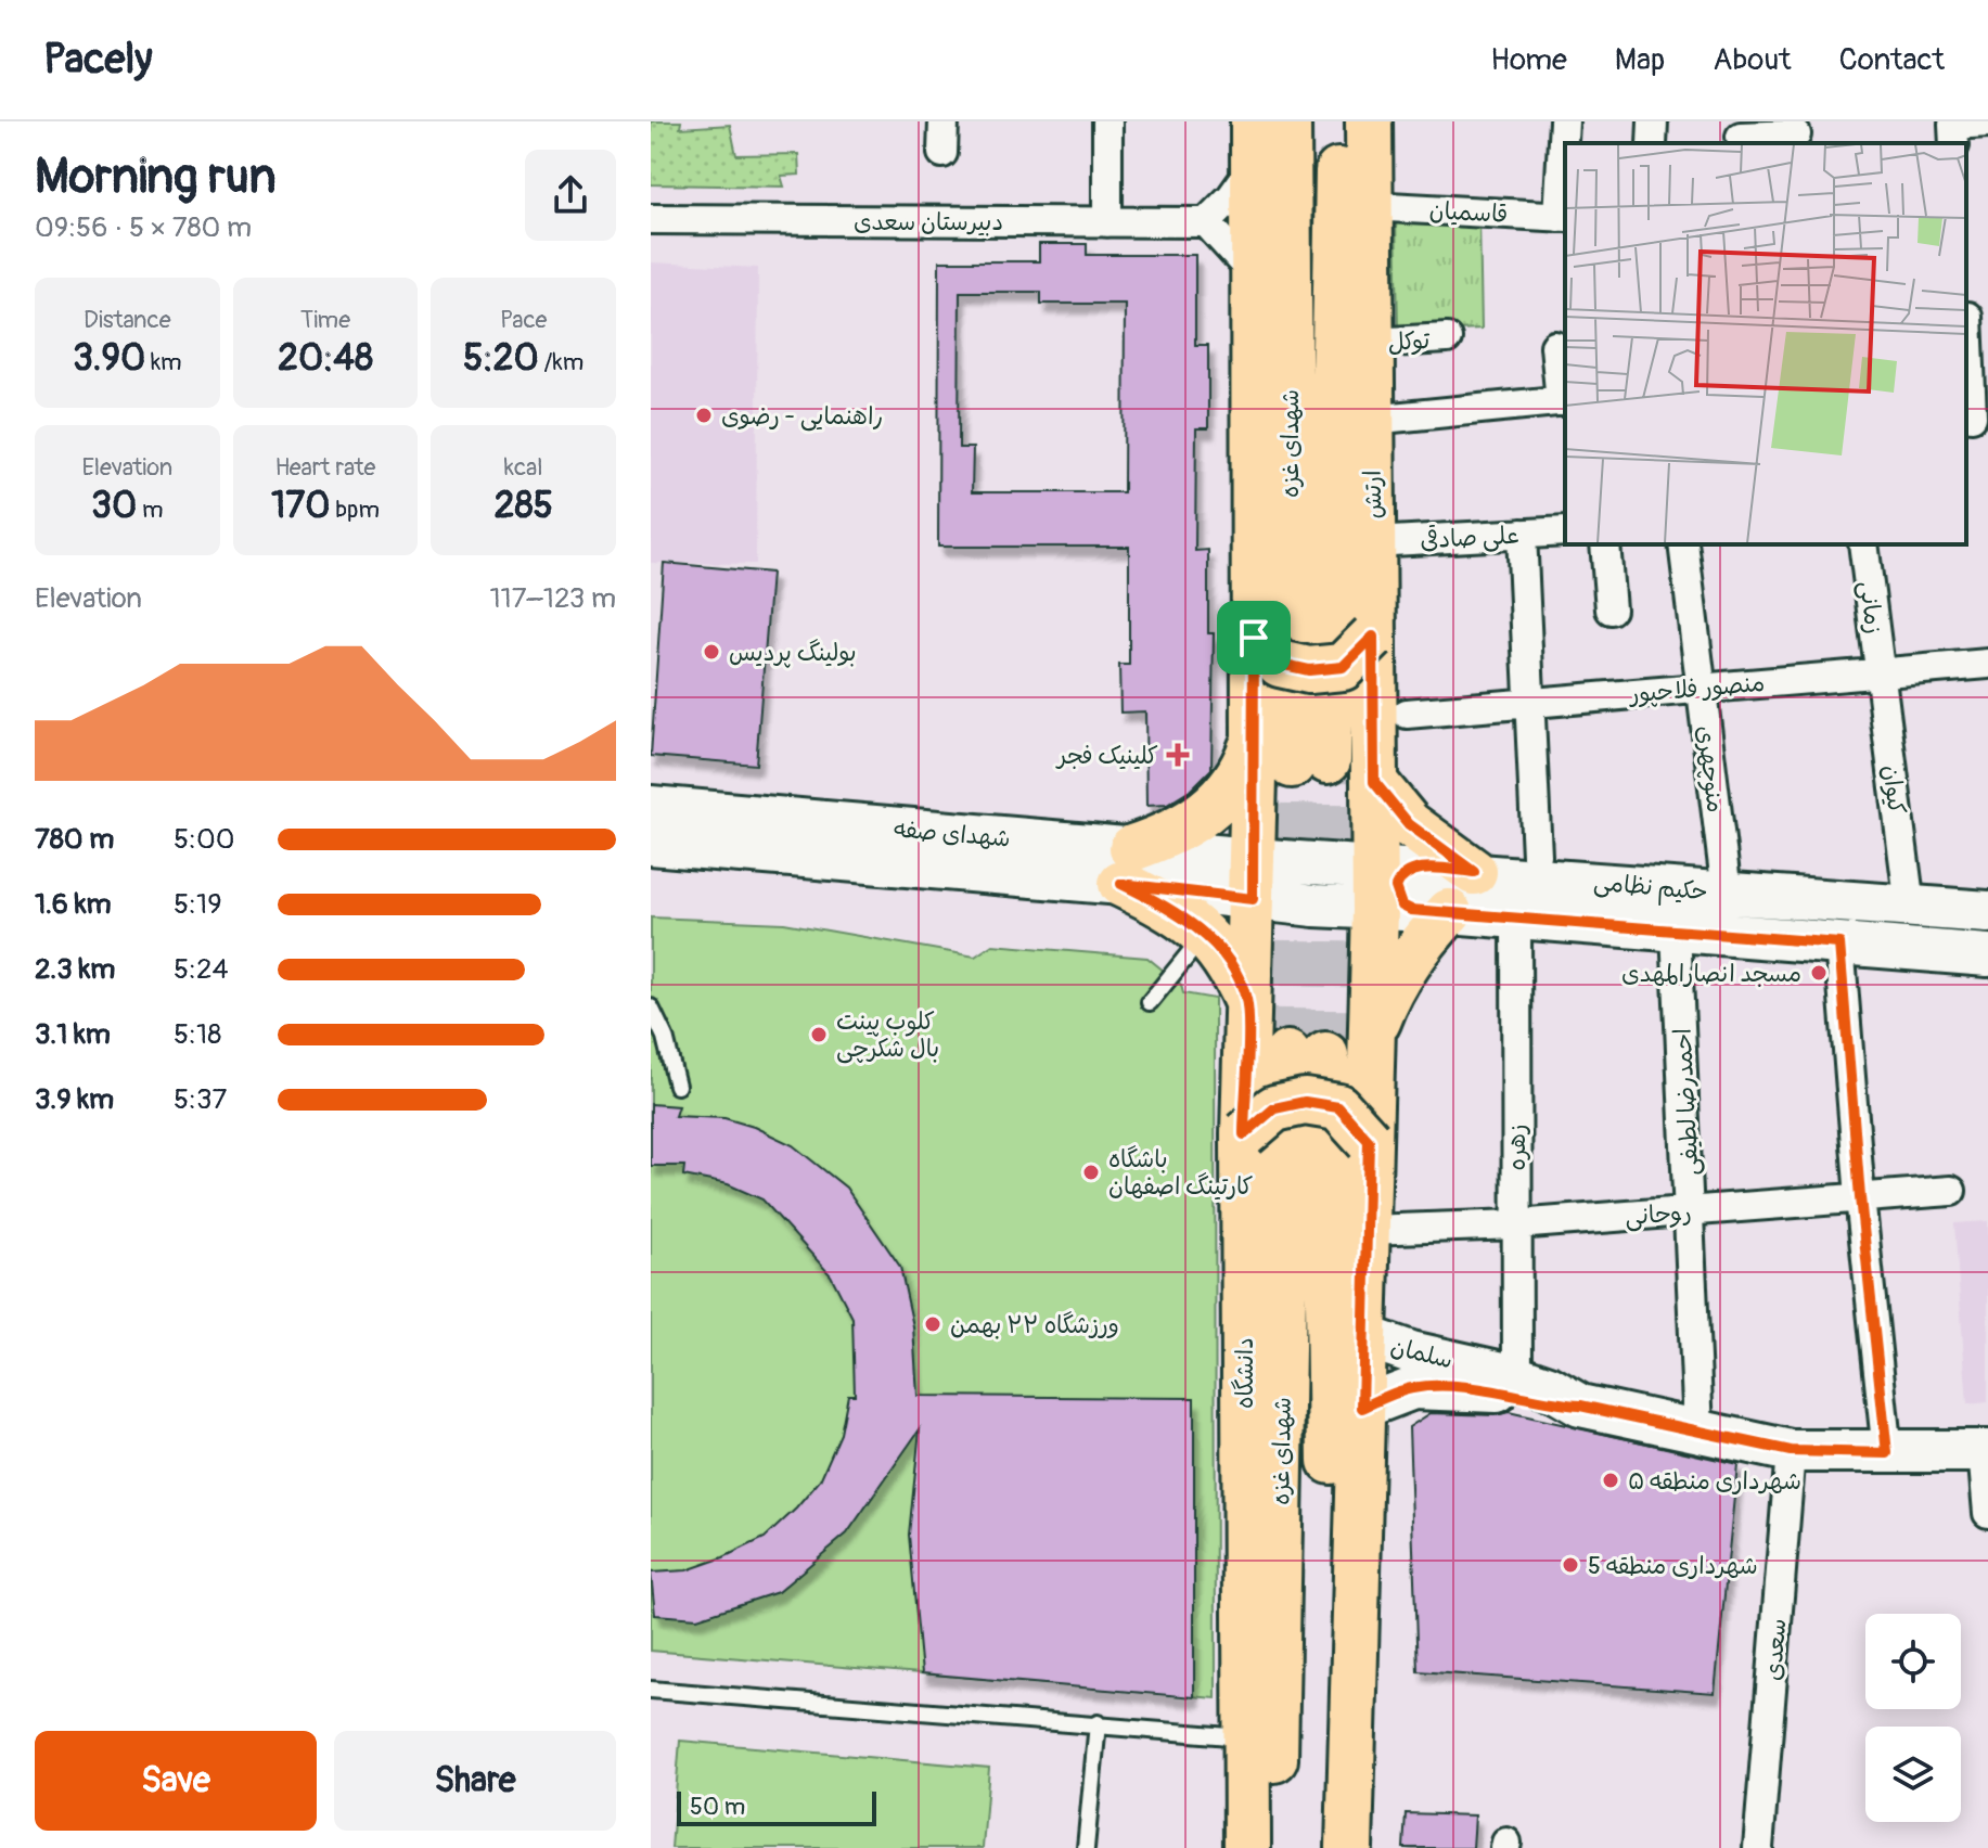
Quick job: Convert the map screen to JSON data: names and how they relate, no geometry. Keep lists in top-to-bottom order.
{
  "streets": {
    "main road": [
      "شهدای غزه",
      "ارتش",
      "شهدای صفه",
      "حکیم نظامی",
      "سلمان",
      "دانشگاه"
    ],
    "street": [
      "قاسمیان",
      "دبیرستان سعدی",
      "توکل",
      "علی صادقی",
      "زمانی",
      "منصور فلاحپور",
      "منوچهری",
      "کیوان",
      "احمدرضا لطیفی",
      "زهره",
      "روحانی",
      "سعدی"
    ]
  },
  "crossings": [
    ["قاسمیان", "ارتش"],
    ["توکل", "ارتش"],
    ["ارتش", "علی صادقی"],
    ["ارتش", "حکیم نظامی"],
    ["زمانی", "منصور فلاحپور"],
    ["زمانی", "کیوان"],
    ["منصور فلاحپور", "منوچهری"],
    ["منصور فلاحپور", "کیوان"],
    ["منوچهری", "حکیم نظامی"],
    ["کیوان", "حکیم نظامی"],
    ["شهدای صفه", "حکیم نظامی"],
    ["شهدای صفه", "دانشگاه"],
    ["حکیم نظامی", "احمدرضا لطیفی"],
    ["حکیم نظامی", "زهره"],
    ["حکیم نظامی", "دانشگاه"],
    ["احمدرضا لطیفی", "روحانی"],
    ["احمدرضا لطیفی", "سلمان"],
    ["زهره", "روحانی"],
    ["زهره", "سلمان"],
    ["سلمان", "سعدی"]
  ],
  "places": {
    "other": [
      "راهنمایی - رضوی",
      "بولینگ پردیس",
      "مسجد انصارالمهدی",
      "کلوب پینت بال شکرچی",
      "باشگاه کارتینگ اصفهان",
      "ورزشگاه ۲۲ بهمن",
      "شهرداری منطقه ۵",
      "شهرداری منطقه 5"
    ],
    "health": ["کلینیک فجر"]
  },
  "scale_bar": "50 m",
  "page": {
    "header": "Pacely",
    "nav": [
      "Home",
      "Map",
      "About",
      "Contact"
    ],
    "heading": ["Morning run", "09:56 · 5 × 780 m"],
    "stats": [
      ["Distance", "3.90 km"],
      ["Time", "20:48"],
      ["Pace", "5:20 /km"],
      ["Elevation", "30 m"],
      ["Heart rate", "170 bpm"],
      ["kcal", "285"]
    ],
    "chart": ["Elevation", "117–123 m"],
    "list": [
      {
        "name": "780 m",
        "note": "5:00"
      },
      {
        "name": "1.6 km",
        "note": "5:19"
      },
      {
        "name": "2.3 km",
        "note": "5:24"
      },
      {
        "name": "3.1 km",
        "note": "5:18"
      },
      {
        "name": "3.9 km",
        "note": "5:37"
      }
    ],
    "buttons": ["Save", "Share"],
    "scale": "50 m"
  }
}
